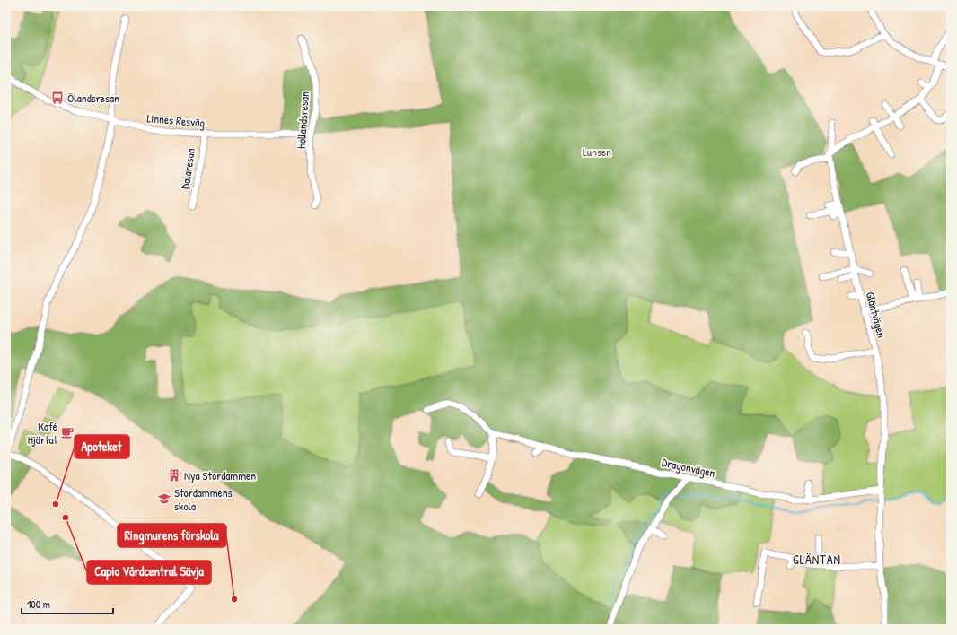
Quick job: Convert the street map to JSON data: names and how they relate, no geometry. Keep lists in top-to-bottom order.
{
  "streets": {
    "street": [
      "Linnés Resväg",
      "Hollandsresan",
      "Dalaresan",
      "Gläntvägen",
      "Dragonvägen"
    ]
  },
  "crossings": [
    ["Linnés Resväg", "Hollandsresan"],
    ["Linnés Resväg", "Dalaresan"],
    ["Gläntvägen", "Dragonvägen"]
  ],
  "districts": ["GLÄNTAN"],
  "parks": ["Lunsen"],
  "places": {
    "bus stop": ["Ölandsresan"],
    "cafe": ["Kafé Hjärtat"],
    "building": ["Nya Stordammen"],
    "school or university": ["Stordammens skola"],
    "other": ["Apoteket", "Capio Vårdcentral Sävja", "Ringmurens förskola"]
  },
  "scale_bar": "100 m"
}
